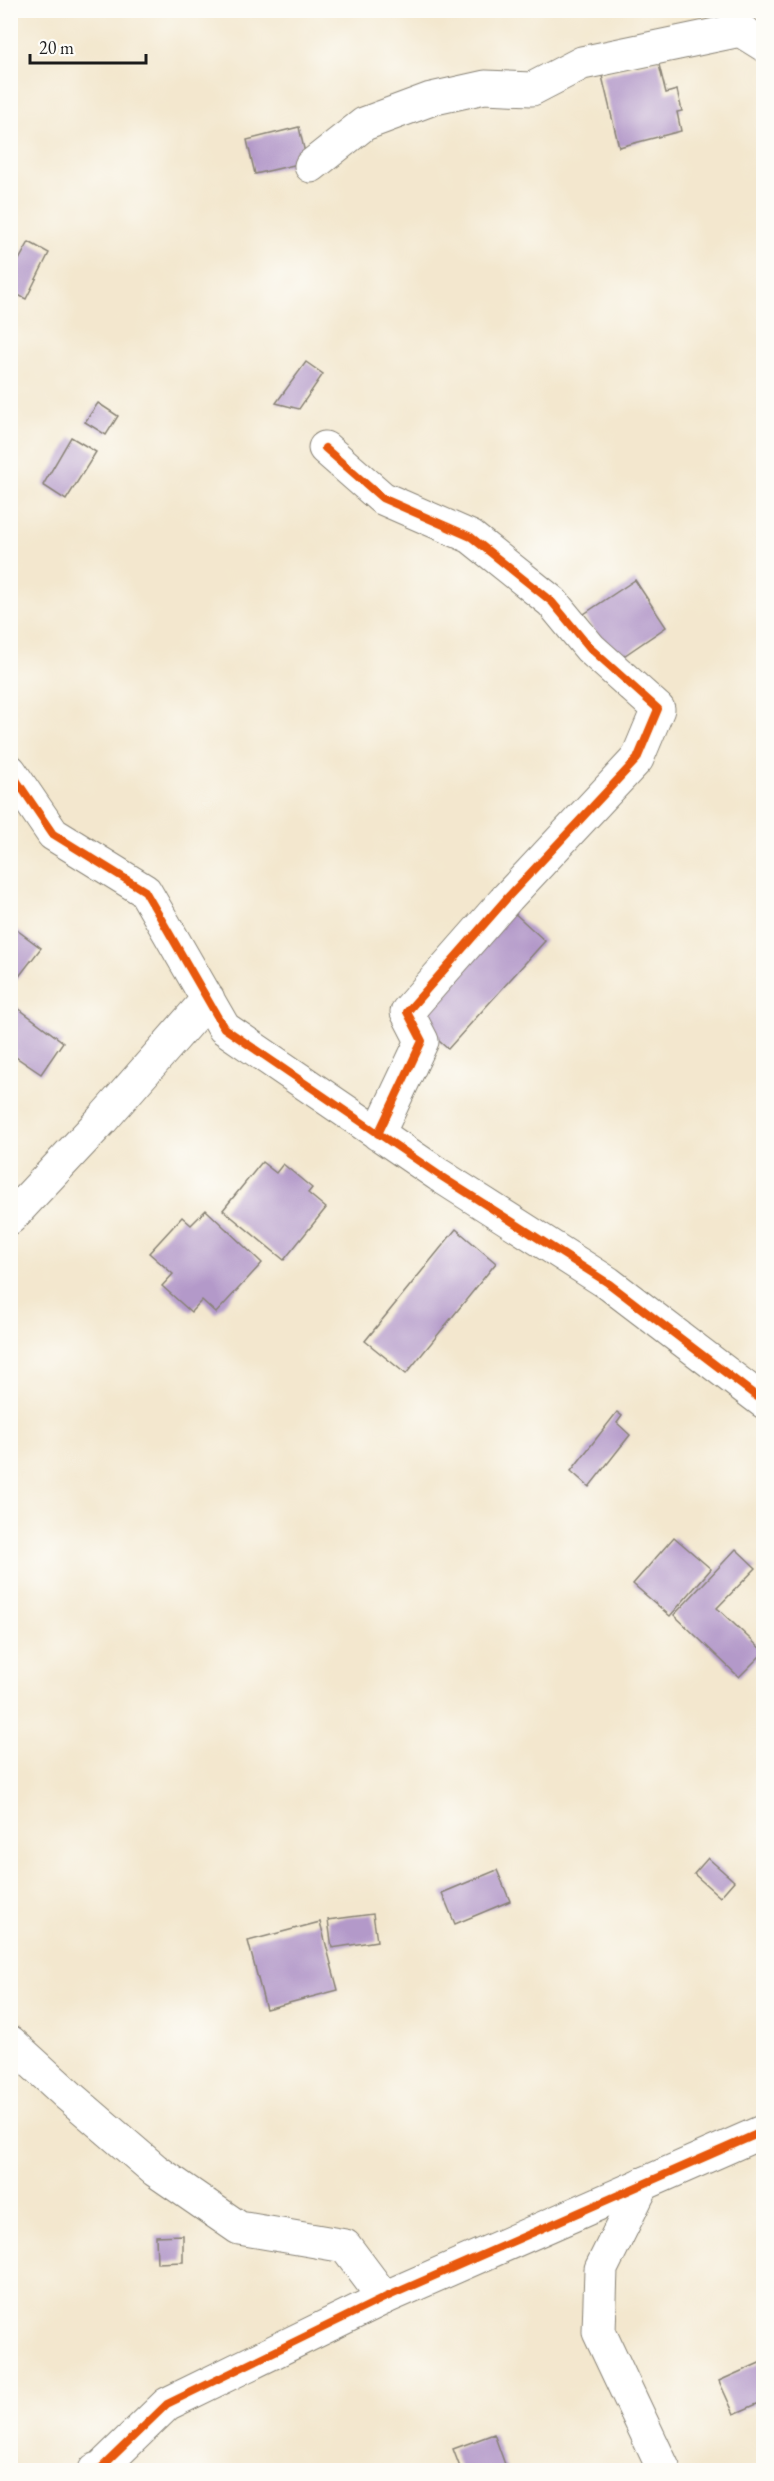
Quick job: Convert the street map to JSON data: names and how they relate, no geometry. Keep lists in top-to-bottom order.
{
  "scale_bar": "20 m"
}
